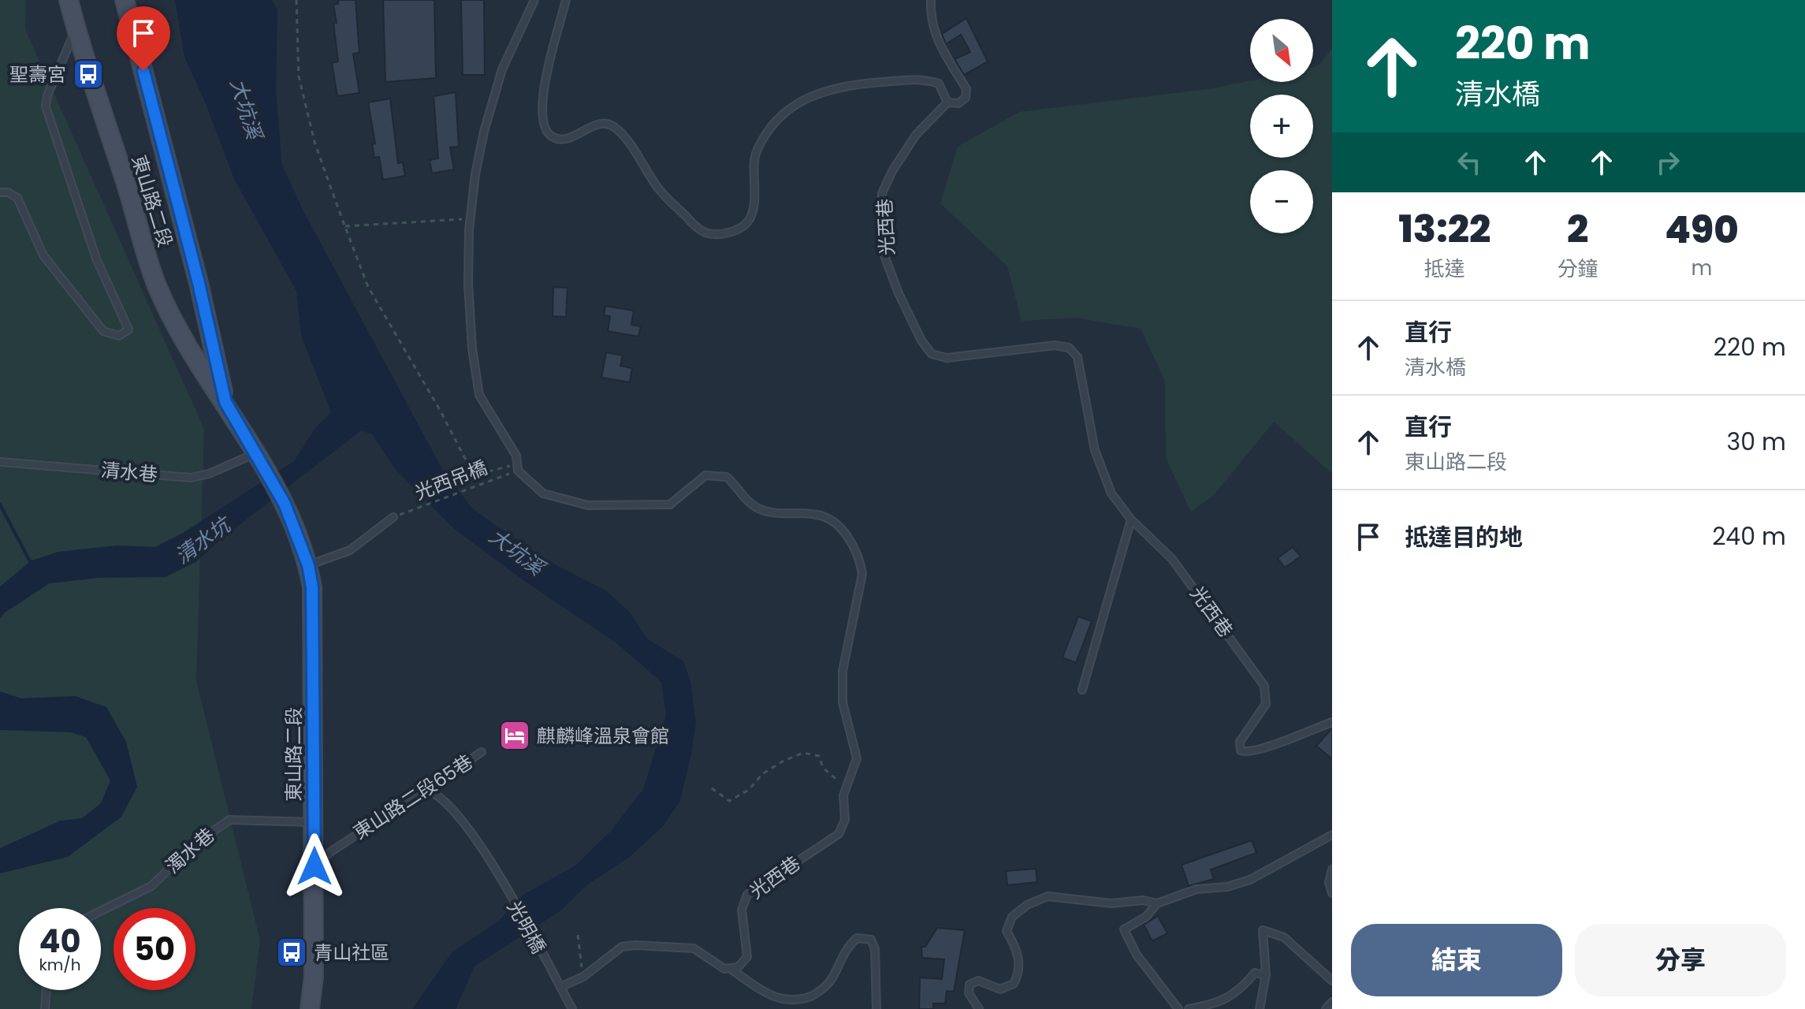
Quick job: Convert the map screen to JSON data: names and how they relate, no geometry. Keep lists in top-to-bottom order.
{
  "streets": {
    "main road": ["東山路二段"],
    "lane": [
      "光西巷",
      "清水巷",
      "東山路二段65巷",
      "濁水巷",
      "光明橋"
    ],
    "path": ["光西吊橋"]
  },
  "crossings": [
    ["東山路二段", "清水巷"],
    ["東山路二段", "東山路二段65巷"],
    ["東山路二段", "濁水巷"],
    ["光西巷", "光西吊橋"],
    ["東山路二段65巷", "光明橋"]
  ],
  "water": ["大坑溪", "清水坑"],
  "places": {
    "bus stop": ["聖壽宮", "青山社區"],
    "hotel": ["麒麟峰溫泉會館"]
  },
  "north": "bottom right",
  "page": {
    "turn": ["220 m", "清水橋"],
    "map_buttons": ["+", "−"],
    "eta": [
      "13:22",
      "抵達",
      "2",
      "分鐘",
      "490",
      "m"
    ],
    "list": [
      {
        "name": "直行",
        "note": "清水橋",
        "value": "220 m"
      },
      {
        "name": "直行",
        "note": "東山路二段",
        "value": "30 m"
      },
      {
        "name": "抵達目的地",
        "value": "240 m"
      }
    ],
    "speed": "40 km/h",
    "limit": "50",
    "buttons": ["結束", "分享"]
  }
}
